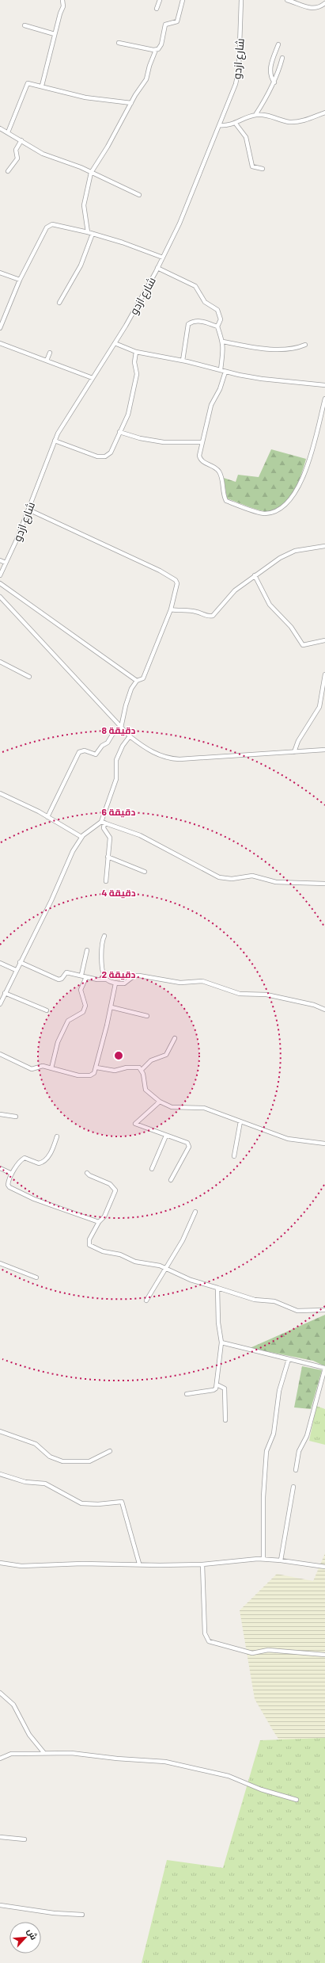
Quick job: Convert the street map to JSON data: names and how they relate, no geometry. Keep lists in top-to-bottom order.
{
  "streets": {
    "street": ["شارع ازدو"]
  },
  "north": "top right",
  "rings": [
    "8 دقيقة",
    "6 دقيقة",
    "4 دقيقة",
    "2 دقيقة"
  ]
}
